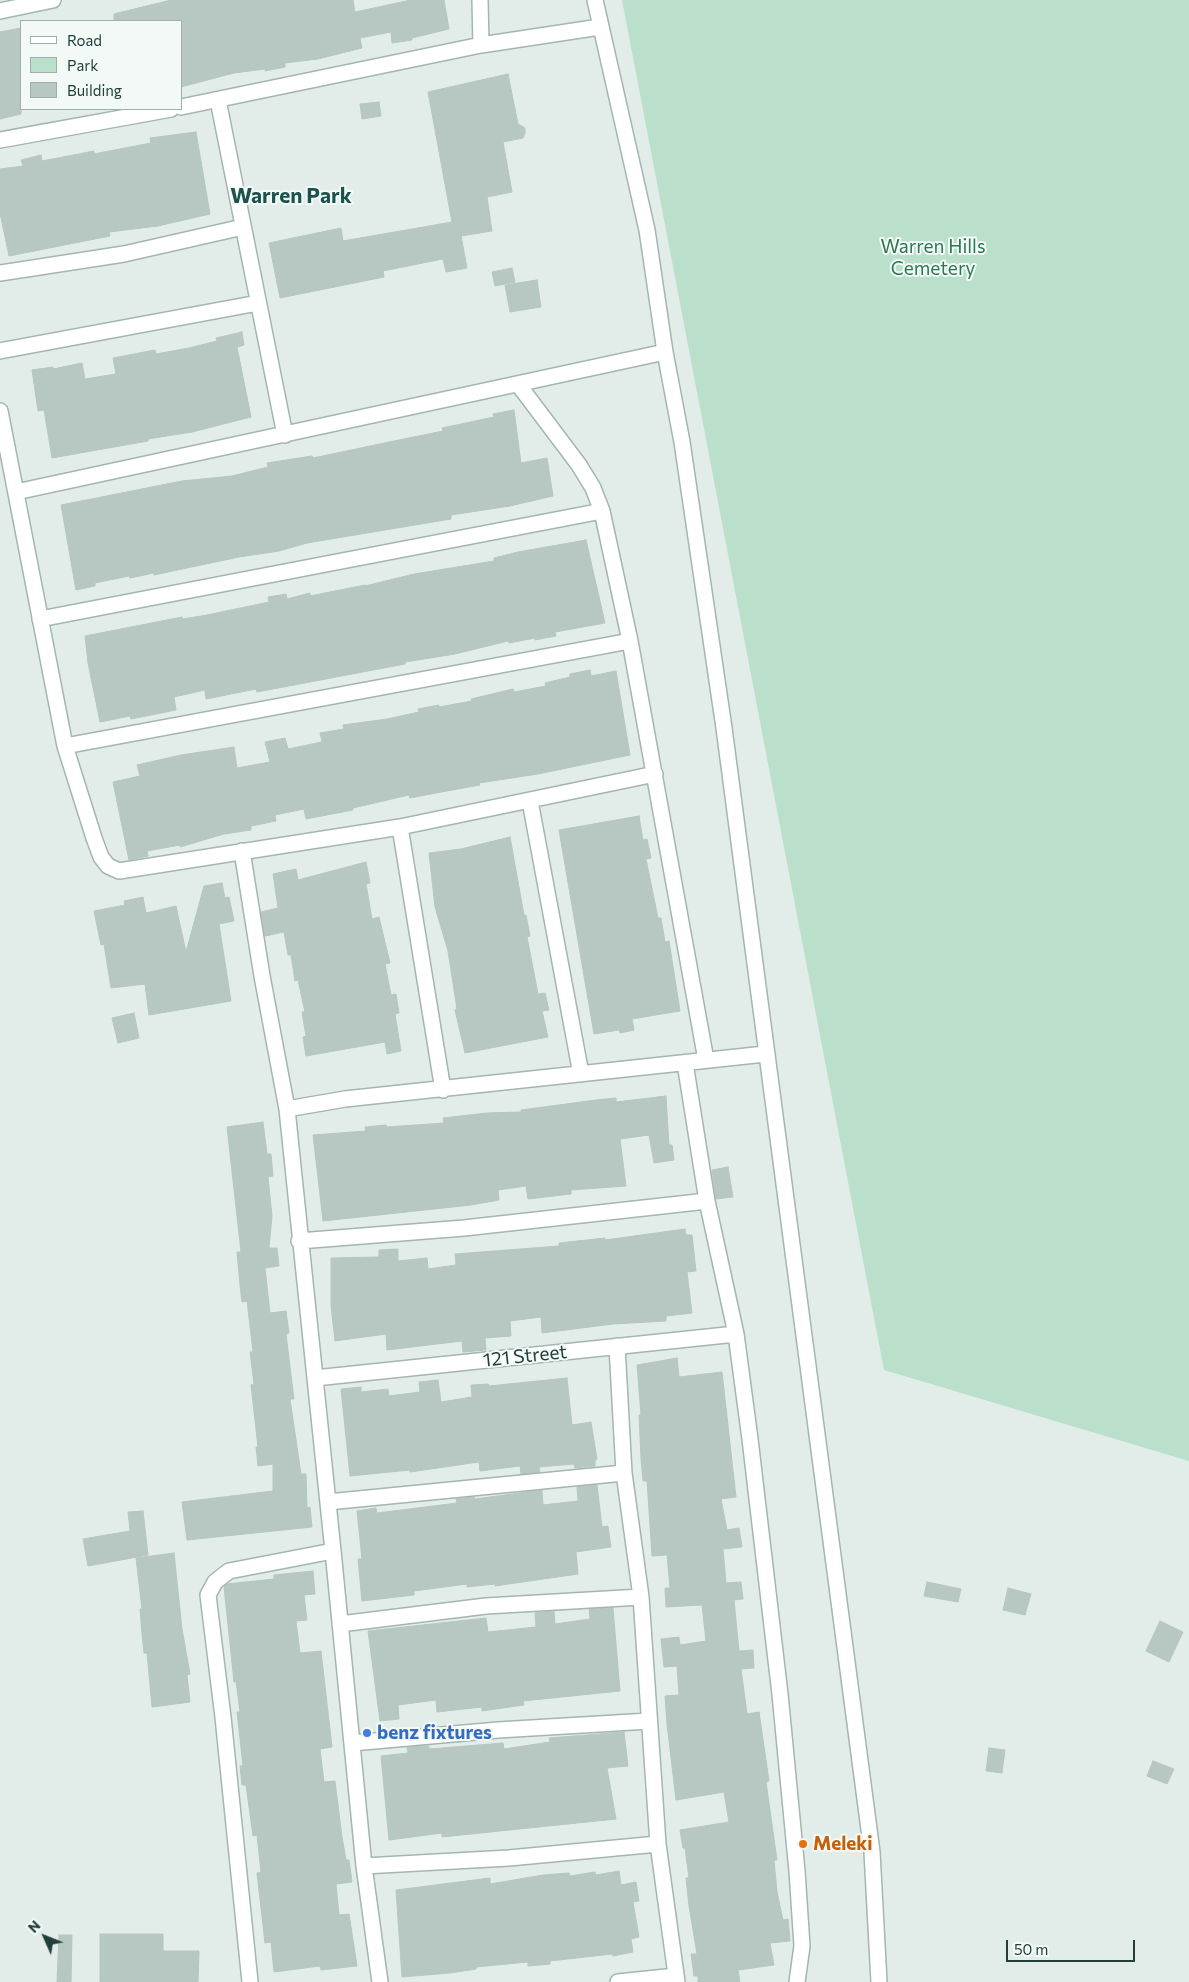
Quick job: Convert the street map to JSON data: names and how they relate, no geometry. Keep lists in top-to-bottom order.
{
  "streets": {
    "street": ["121 Street"]
  },
  "districts": ["Warren Park"],
  "parks": ["Warren Hills Cemetery"],
  "places": ["benz fixtures", "Meleki"],
  "legend": ["Road", "Park", "Building"],
  "scale_bar": "50 m",
  "north": "top left"
}
